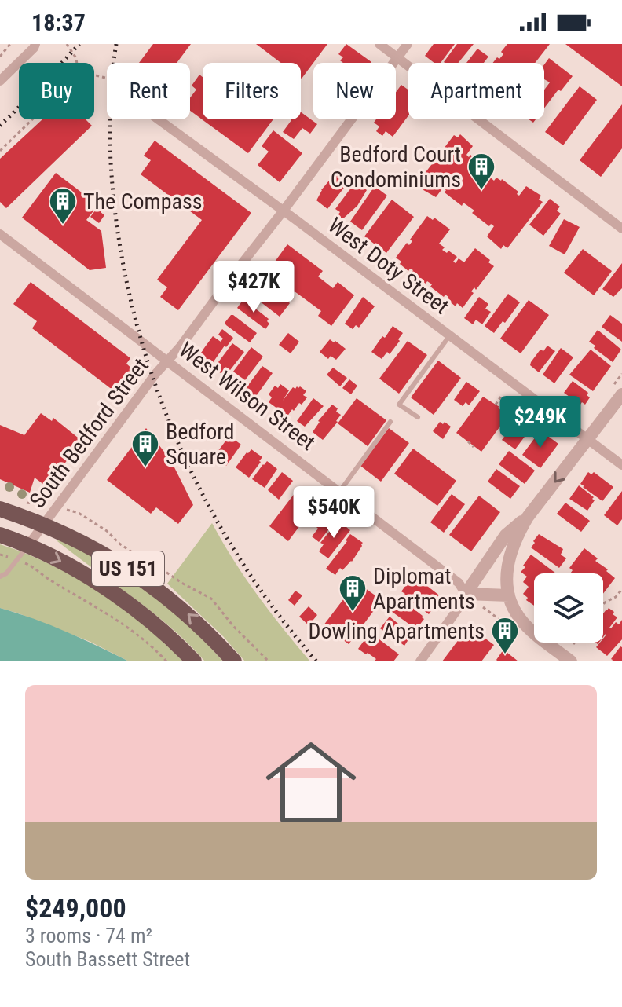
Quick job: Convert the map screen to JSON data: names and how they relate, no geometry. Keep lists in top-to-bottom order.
{
  "streets": {
    "main road": ["US 151"],
    "street": ["West Doty Street", "West Wilson Street", "South Bedford Street"]
  },
  "crossings": [
    ["West Doty Street", "South Bedford Street"],
    ["West Wilson Street", "South Bedford Street"],
    ["South Bedford Street", "US 151"]
  ],
  "places": {
    "building": [
      "Bedford Court Condominiums",
      "The Compass",
      "Bedford Square",
      "Diplomat Apartments",
      "Dowling Apartments"
    ]
  },
  "page": {
    "status": "18:37",
    "chip": [
      "Buy",
      "Rent",
      "Filters",
      "New",
      "Apartment"
    ],
    "price": ["$427K", "$249K", "$540K"],
    "list": [
      {
        "name": "$249,000",
        "note": "3 rooms · 74 m² · South Bassett Street"
      }
    ]
  }
}
